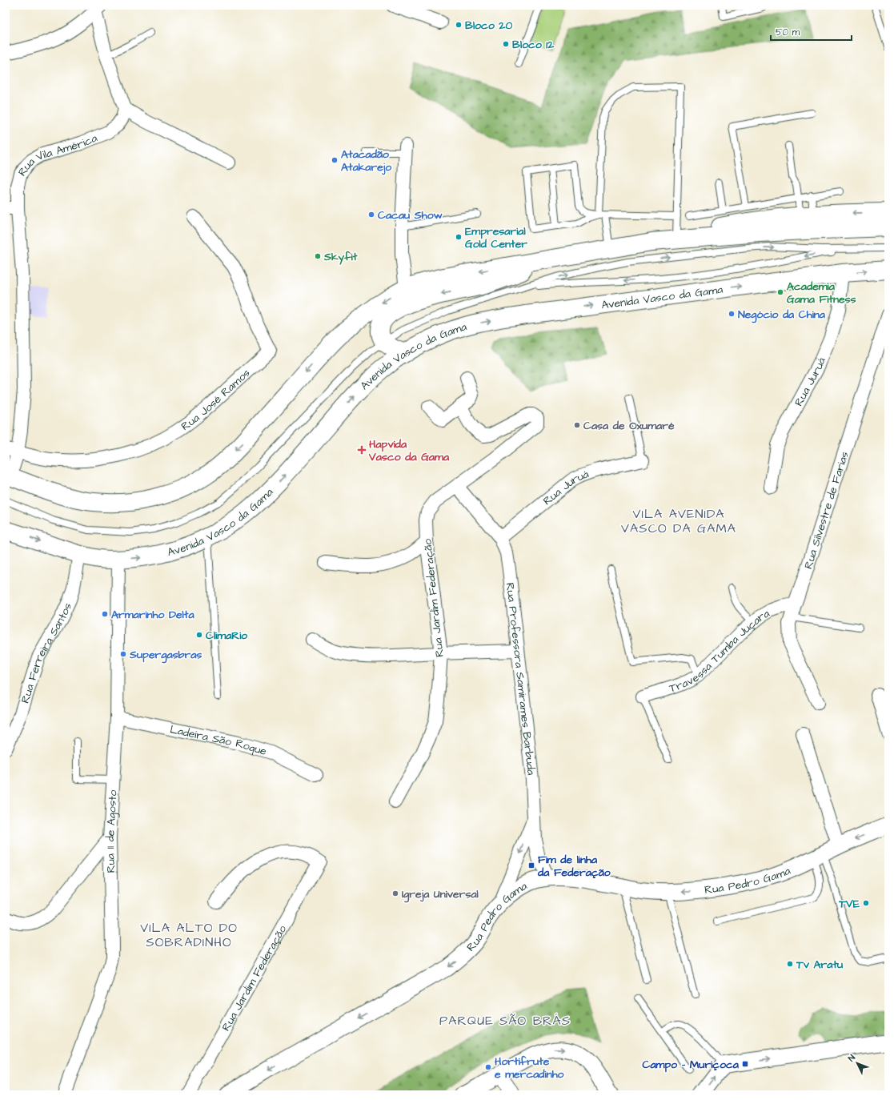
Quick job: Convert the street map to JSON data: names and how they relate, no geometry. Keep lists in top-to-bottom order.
{
  "streets": {
    "main road": ["Avenida Vasco da Gama"],
    "street": [
      "Rua Vila América",
      "Rua Juruá",
      "Rua José Ramos",
      "Rua Silvestre de Farias",
      "Rua Jardim Federação",
      "Travessa Tumba Juçara",
      "Rua Ferreira Santos",
      "Rua Professora Samirames Barbuda",
      "Ladeira São Roque",
      "Rua 11 de Agosto",
      "Rua Pedro Gama"
    ]
  },
  "crossings": [
    ["Rua Vila América", "Rua José Ramos"],
    ["Avenida Vasco da Gama", "Rua Juruá"],
    ["Avenida Vasco da Gama", "Rua Ferreira Santos"],
    ["Avenida Vasco da Gama", "Rua 11 de Agosto"],
    ["Rua Juruá", "Rua Professora Samirames Barbuda"],
    ["Rua Silvestre de Farias", "Travessa Tumba Juçara"],
    ["Rua Professora Samirames Barbuda", "Rua Pedro Gama"],
    ["Ladeira São Roque", "Rua 11 de Agosto"]
  ],
  "one_way": ["Rua Pedro Gama"],
  "districts": ["VILA AVENIDA VASCO DA GAMA", "VILA ALTO DO SOBRADINHO", "PARQUE SÃO BRÁS"],
  "places": {
    "other": [
      "Bloco 20",
      "Bloco 12",
      "Atacadão Atakarejo",
      "Cacau Show",
      "Empresarial Gold Center",
      "Skyfit",
      "Academia Gama Fitness",
      "Negócio da China",
      "Casa de Oxumaré",
      "Armarinho Delta",
      "ClimaRio",
      "Supergasbras",
      "Igreja Universal",
      "TVE",
      "Tv Aratu",
      "Hortifrute e mercadinho"
    ],
    "health": ["Hapvida Vasco da Gama"],
    "transit": ["Fim de linha da Federação", "Campo - Muriçoca"]
  },
  "scale_bar": "50 m",
  "north": "top left"
}
